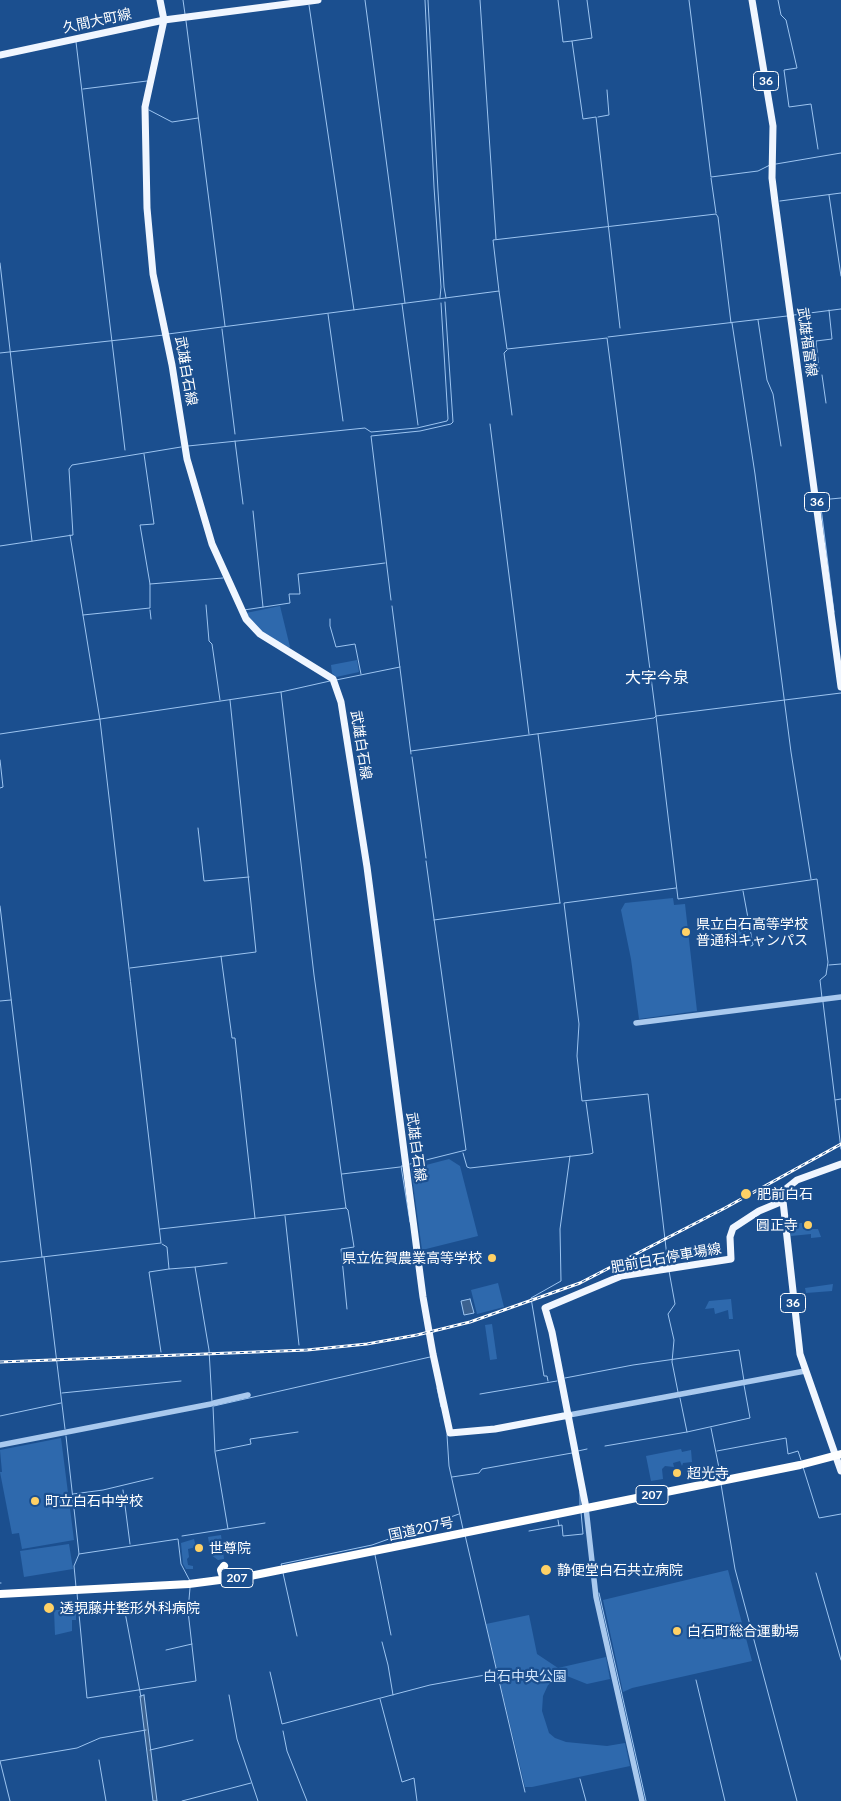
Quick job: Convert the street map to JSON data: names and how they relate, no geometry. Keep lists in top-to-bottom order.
{
  "streets": {
    "highway": ["207", "国道207号"],
    "main road": [
      "久間大町線",
      "36",
      "武雄福富線",
      "武雄白石線",
      "肥前白石停車場線"
    ]
  },
  "crossings": [
    ["久間大町線", "武雄白石線"],
    ["36", "肥前白石停車場線"],
    ["36", "国道207号"],
    ["武雄白石線", "肥前白石停車場線"],
    ["肥前白石停車場線", "国道207号"]
  ],
  "districts": ["大字今泉"],
  "parks": ["白石中央公園"],
  "places": [
    "県立白石高等学校 普通科キャンパス",
    "肥前白石",
    "圓正寺",
    "県立佐賀農業高等学校",
    "超光寺",
    "町立白石中学校",
    "世尊院",
    "静便堂白石共立病院",
    "透現藤井整形外科病院",
    "白石町総合運動場"
  ]
}
